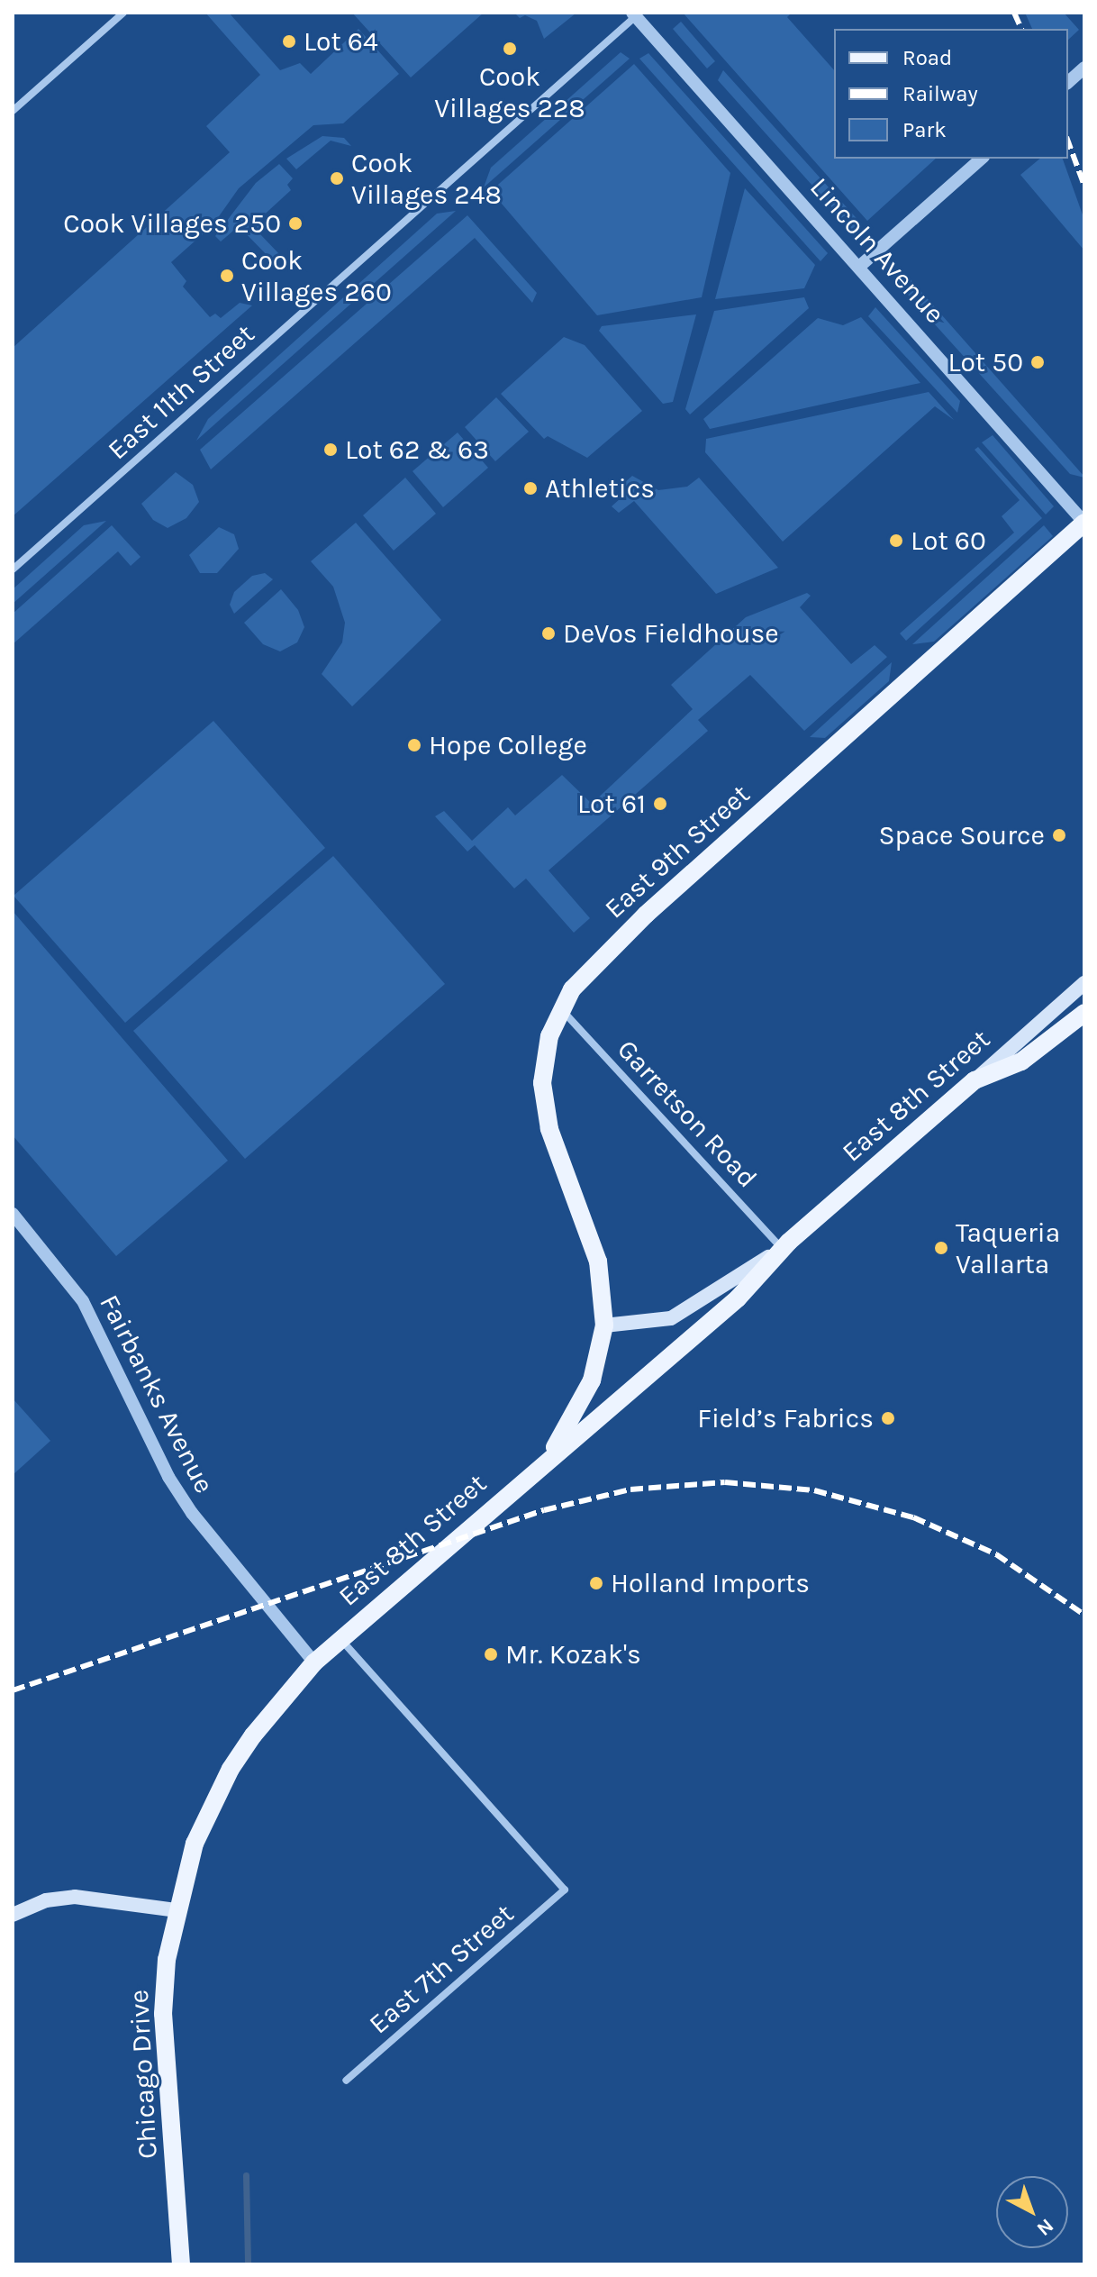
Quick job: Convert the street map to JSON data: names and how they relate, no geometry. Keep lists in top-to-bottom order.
{
  "streets": {
    "main road": ["East 9th Street", "East 8th Street", "Chicago Drive"],
    "street": [
      "Lincoln Avenue",
      "East 11th Street",
      "Garretson Road",
      "Fairbanks Avenue",
      "East 7th Street"
    ]
  },
  "crossings": [
    ["Lincoln Avenue", "East 11th Street"],
    ["Lincoln Avenue", "East 9th Street"],
    ["East 9th Street", "East 8th Street"],
    ["East 9th Street", "Garretson Road"],
    ["East 8th Street", "Garretson Road"],
    ["East 8th Street", "Fairbanks Avenue"],
    ["East 8th Street", "East 7th Street"],
    ["East 8th Street", "Chicago Drive"],
    ["Fairbanks Avenue", "Chicago Drive"]
  ],
  "places": [
    "Lot 64",
    "Cook Villages 228",
    "Cook Villages 248",
    "Cook Villages 250",
    "Cook Villages 260",
    "Lot 50",
    "Lot 62 & 63",
    "Athletics",
    "Lot 60",
    "DeVos Fieldhouse",
    "Hope College",
    "Lot 61",
    "Space Source",
    "Taqueria Vallarta",
    "Field’s Fabrics",
    "Holland Imports",
    "Mr. Kozak's"
  ],
  "legend": ["Road", "Railway", "Park"],
  "north": "bottom right"
}
